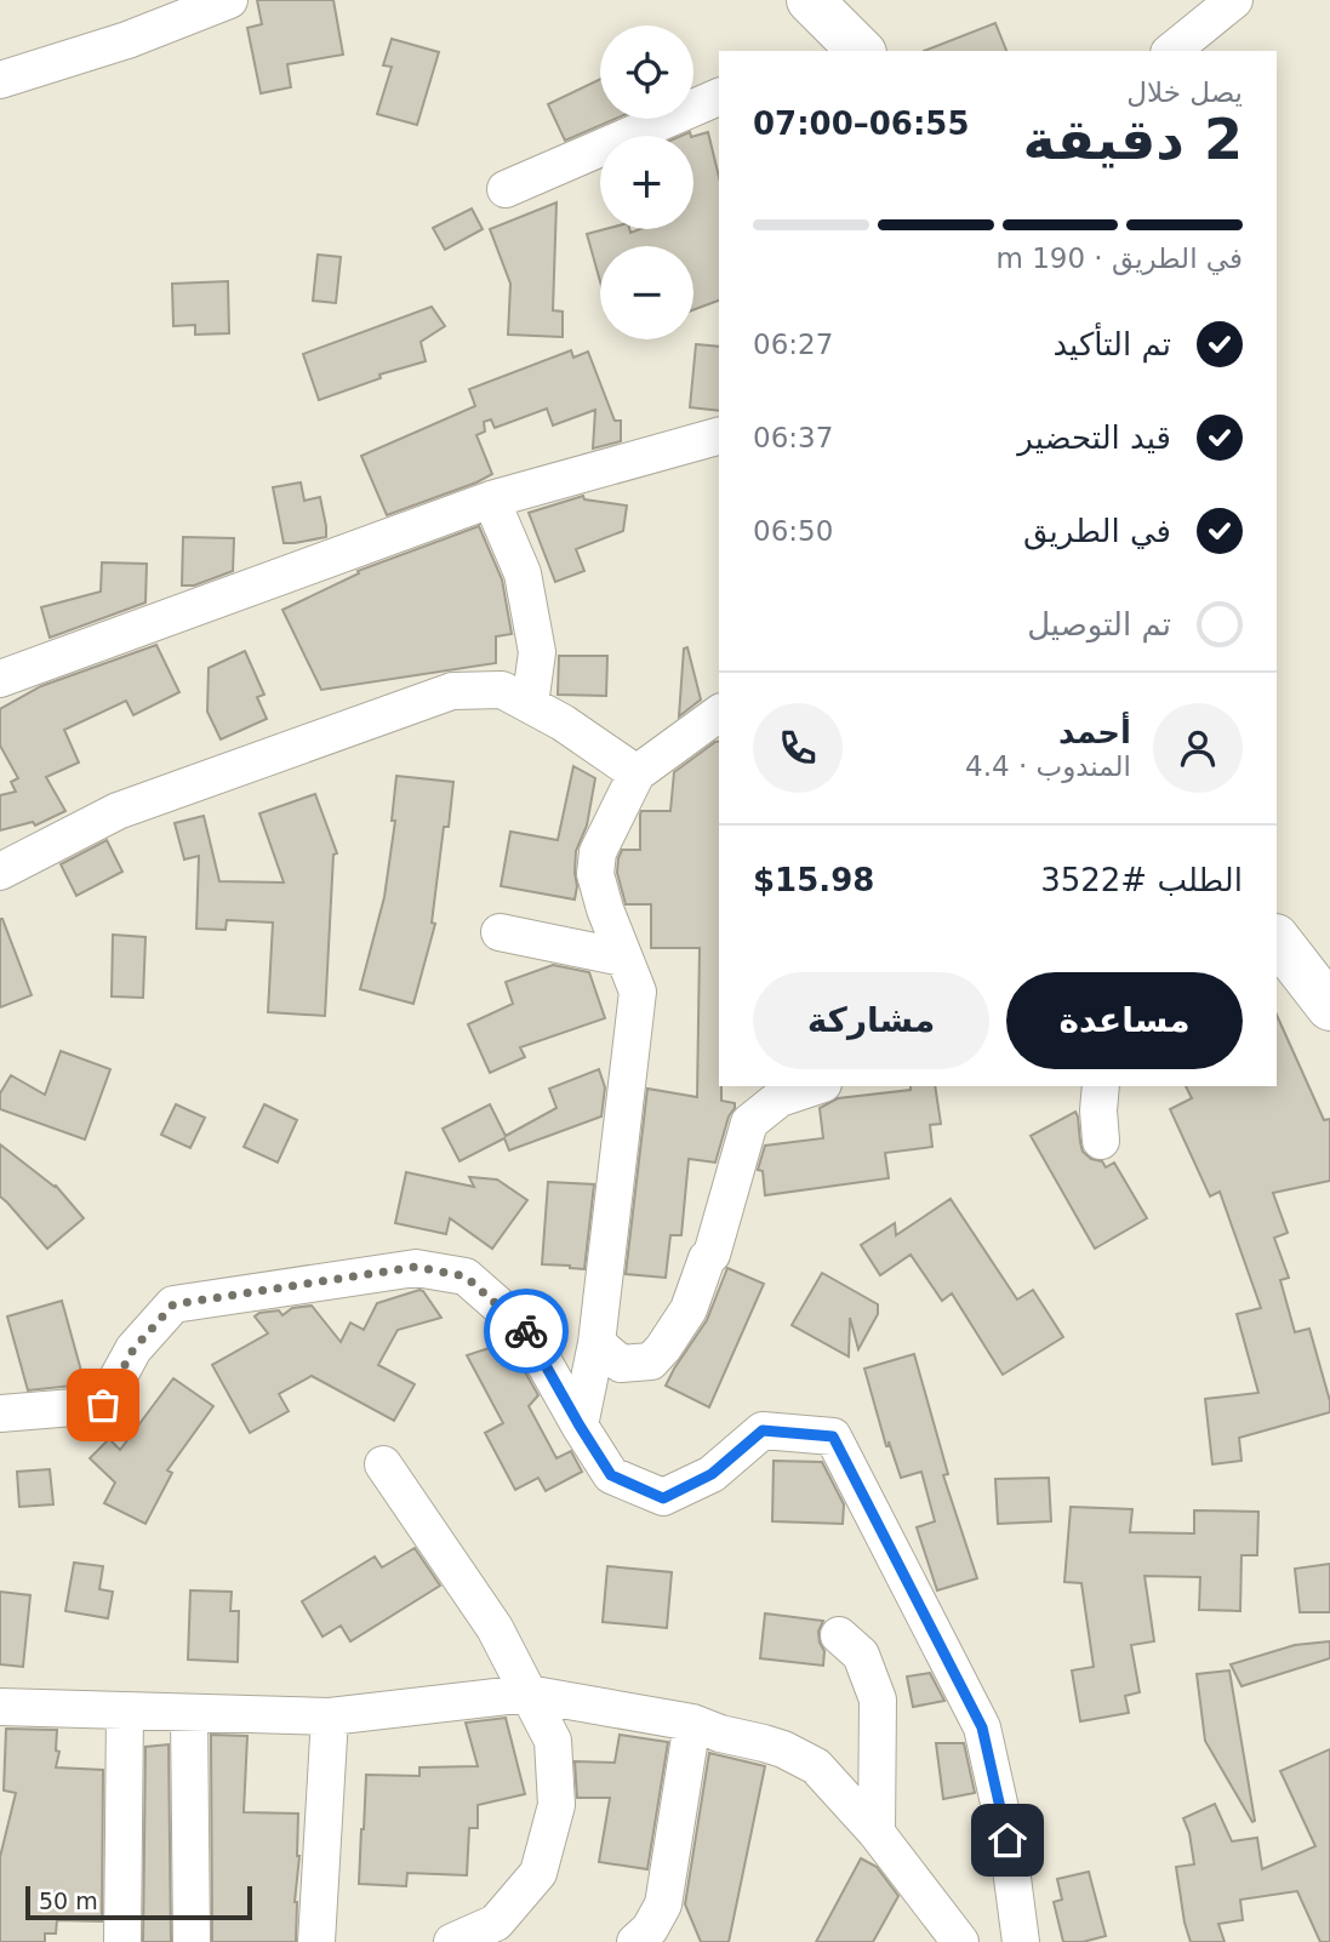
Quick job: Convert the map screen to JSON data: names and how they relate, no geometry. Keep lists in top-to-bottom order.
{
  "scale_bar": "50 m",
  "page": {
    "map_buttons": ["+", "−"],
    "heading": ["2 دقيقة", "يصل خلال", "06:55–07:00"],
    "panel": [
      "أحمد",
      "المندوب · 4.4",
      "الطلب #3522",
      "$15.98"
    ],
    "bar": "في الطريق · 190 m",
    "list": [
      ["تم التأكيد", "06:27"],
      ["قيد التحضير", "06:37"],
      ["في الطريق", "06:50"],
      "تم التوصيل"
    ],
    "buttons": ["مساعدة", "مشاركة"],
    "scale": "50 m"
  }
}
